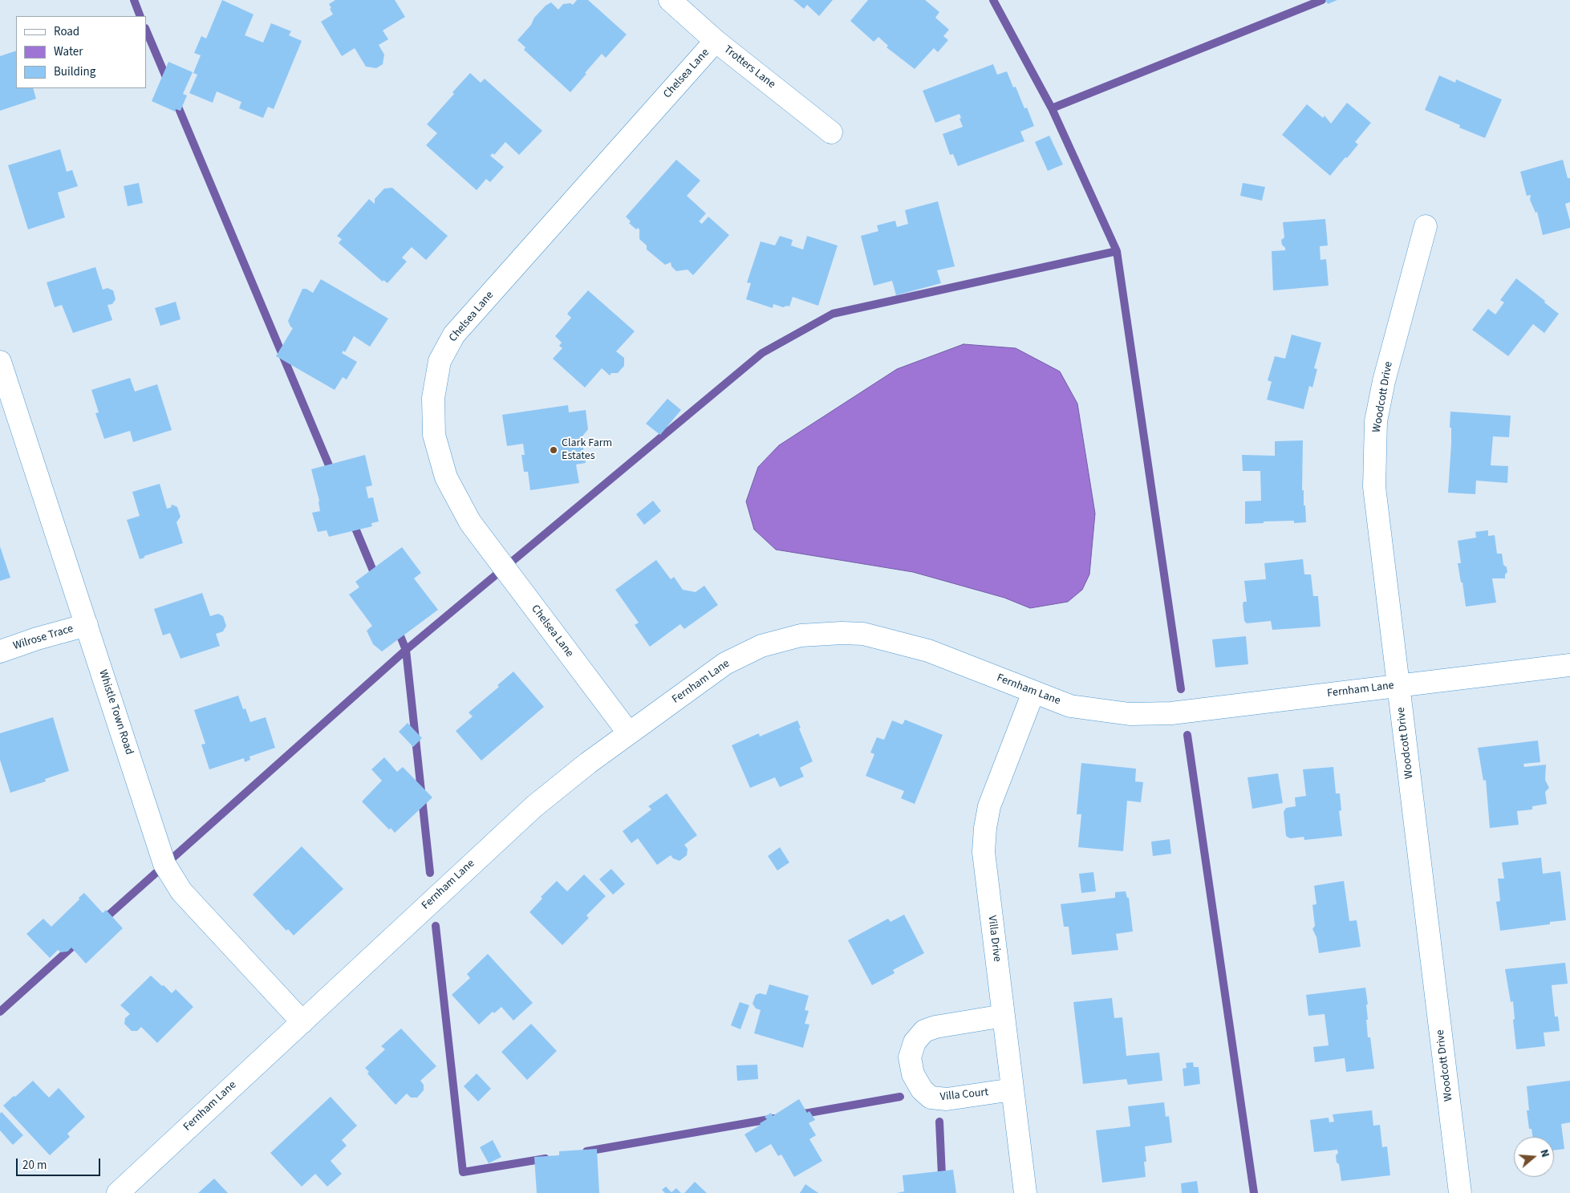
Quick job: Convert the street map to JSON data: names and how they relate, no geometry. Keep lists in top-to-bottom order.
{
  "streets": {
    "street": [
      "Trotters Lane",
      "Chelsea Lane",
      "Woodcott Drive",
      "Wilrose Trace",
      "Fernham Lane",
      "Whistle Town Road",
      "Villa Drive",
      "Villa Court"
    ]
  },
  "crossings": [
    ["Trotters Lane", "Chelsea Lane"],
    ["Chelsea Lane", "Fernham Lane"],
    ["Woodcott Drive", "Fernham Lane"],
    ["Wilrose Trace", "Whistle Town Road"],
    ["Fernham Lane", "Whistle Town Road"],
    ["Fernham Lane", "Villa Drive"],
    ["Villa Drive", "Villa Court"]
  ],
  "places": ["Clark Farm Estates"],
  "legend": ["Road", "Water", "Building"],
  "scale_bar": "20 m",
  "north": "right"
}
